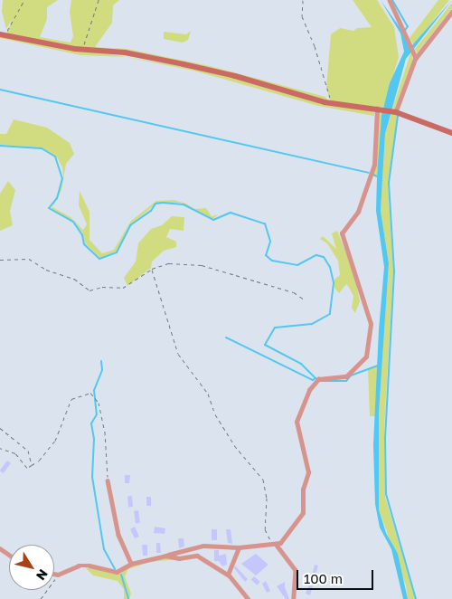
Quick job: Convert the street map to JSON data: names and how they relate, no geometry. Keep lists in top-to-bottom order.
{
  "scale_bar": "100 m",
  "north": "bottom right"
}
